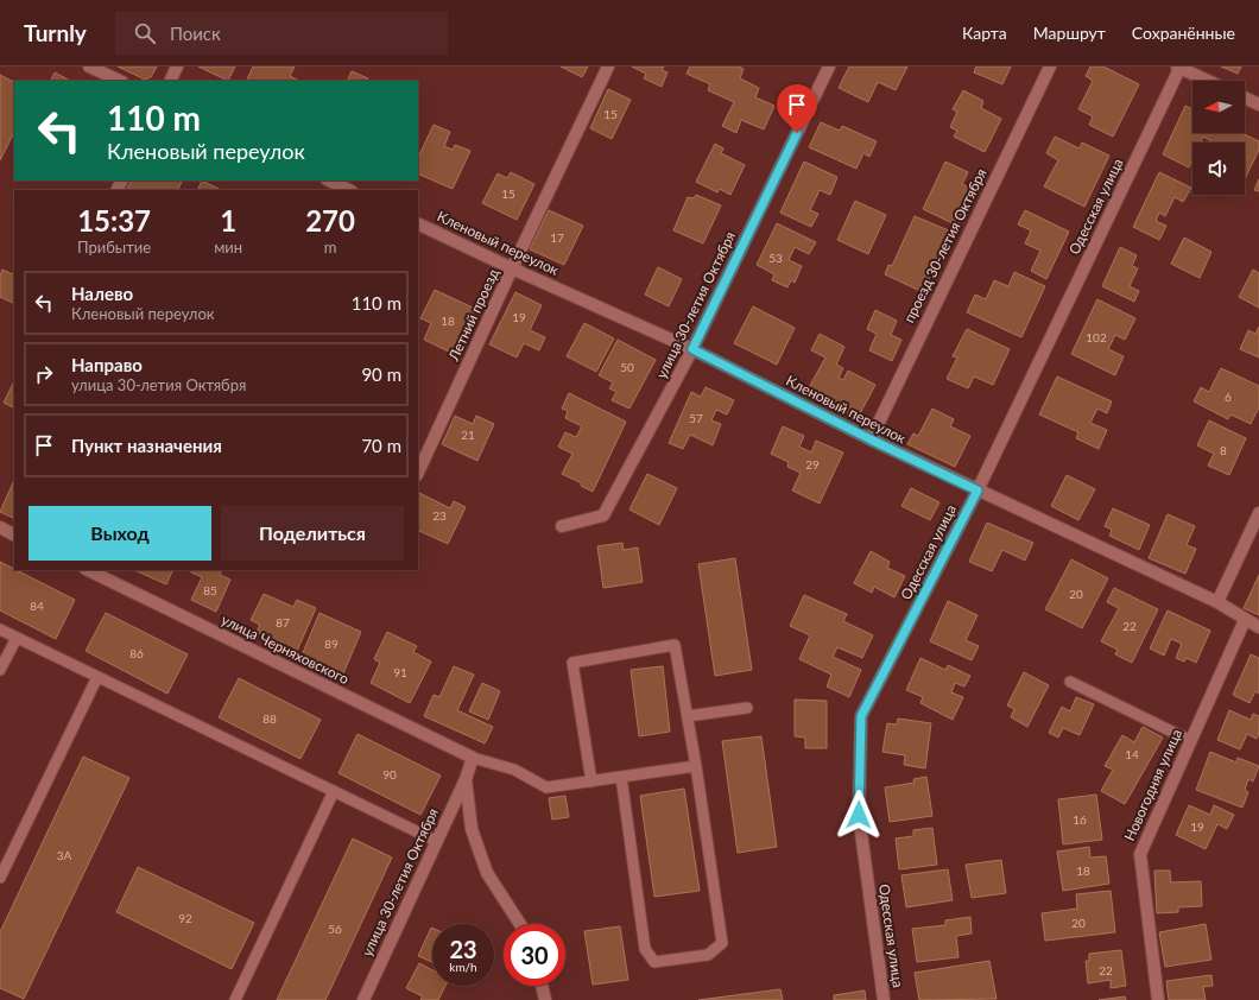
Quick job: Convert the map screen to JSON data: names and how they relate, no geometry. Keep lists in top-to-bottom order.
{
  "streets": {
    "street": [
      "Одесская улица",
      "Кленовый переулок",
      "проезд 30-летия Октября",
      "улица 30-летия Октября",
      "Летний проезд",
      "улица Черняховского",
      "Новогодняя улица"
    ]
  },
  "crossings": [
    ["Одесская улица", "Кленовый переулок"],
    ["Кленовый переулок", "проезд 30-летия Октября"],
    ["Кленовый переулок", "улица 30-летия Октября"],
    ["Кленовый переулок", "Летний проезд"],
    ["Кленовый переулок", "Новогодняя улица"],
    ["улица 30-летия Октября", "улица Черняховского"]
  ],
  "house_numbers": [
    "15",
    "15",
    "17",
    "53",
    "19",
    "18",
    "102",
    "50",
    "6",
    "57",
    "21",
    "8",
    "29",
    "23",
    "85",
    "20",
    "84",
    "87",
    "22",
    "89",
    "86",
    "91",
    "88",
    "14",
    "90",
    "16",
    "19",
    "3А",
    "18",
    "92",
    "20",
    "56",
    "22"
  ],
  "north": "left",
  "page": {
    "header": "Turnly",
    "search": "Поиск",
    "nav": ["Карта", "Маршрут", "Сохранённые"],
    "turn": ["110 m", "Кленовый переулок"],
    "eta": [
      "15:37",
      "Прибытие",
      "1",
      "мин",
      "270",
      "m"
    ],
    "list": [
      {
        "name": "Налево",
        "note": "Кленовый переулок",
        "value": "110 m"
      },
      {
        "name": "Направо",
        "note": "улица 30-летия Октября",
        "value": "90 m"
      },
      {
        "name": "Пункт назначения",
        "value": "70 m"
      }
    ],
    "buttons": ["Выход", "Поделиться"],
    "speed": "23 km/h",
    "limit": "30"
  }
}
